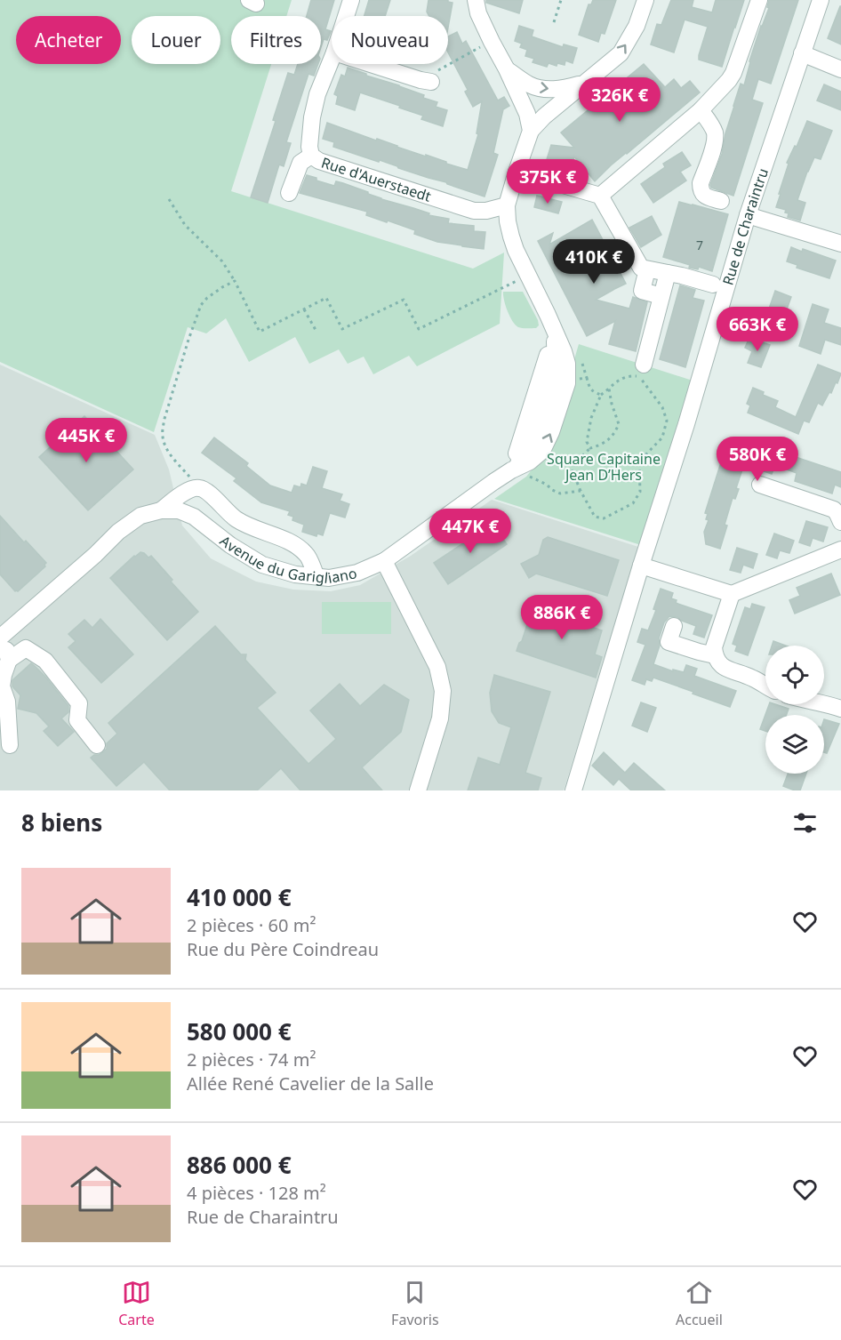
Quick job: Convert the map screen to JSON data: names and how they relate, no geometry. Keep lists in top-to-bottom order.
{
  "streets": {
    "street": ["Rue d'Auerstaedt", "Rue de Charaintru", "Avenue du Garigliano"]
  },
  "parks": ["Square Capitaine Jean D’Hers"],
  "house_numbers": ["7"],
  "page": {
    "chip": [
      "Acheter",
      "Louer",
      "Filtres",
      "Nouveau"
    ],
    "price": [
      "326K €",
      "375K €",
      "410K €",
      "663K €",
      "445K €",
      "580K €",
      "447K €",
      "886K €"
    ],
    "heading": "8 biens",
    "list": [
      {
        "name": "410 000 €",
        "note": "2 pièces · 60 m² · Rue du Père Coindreau"
      },
      {
        "name": "580 000 €",
        "note": "2 pièces · 74 m² · Allée René Cavelier de la Salle"
      },
      {
        "name": "886 000 €",
        "note": "4 pièces · 128 m² · Rue de Charaintru"
      }
    ],
    "tabs": ["Carte", "Favoris", "Accueil"]
  }
}
